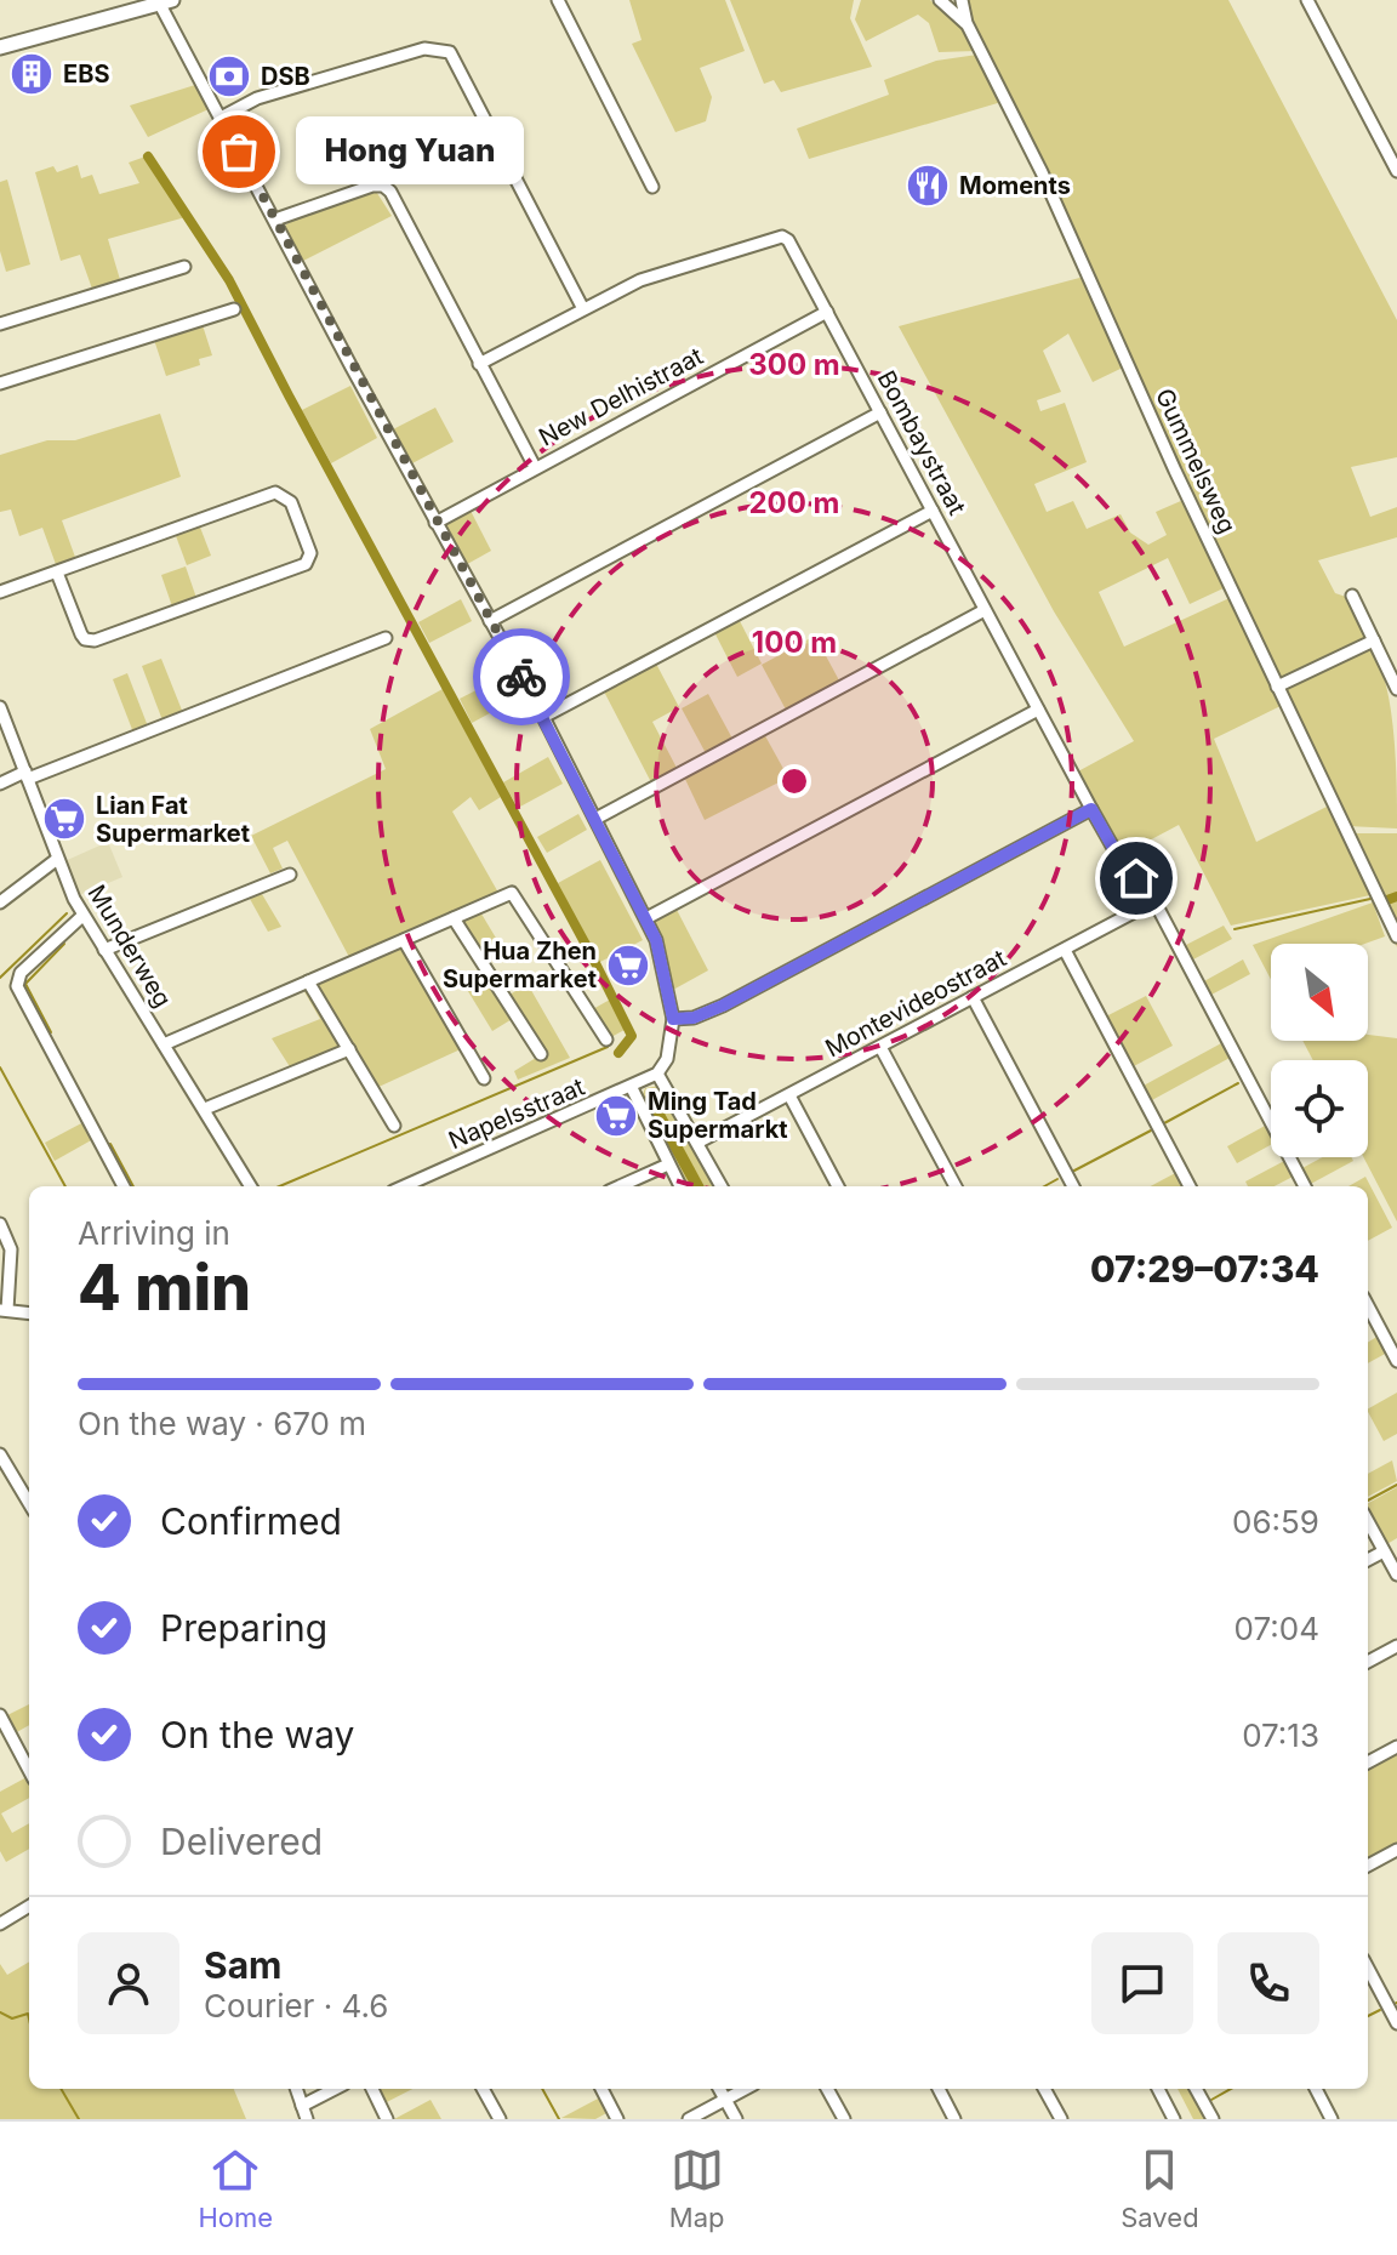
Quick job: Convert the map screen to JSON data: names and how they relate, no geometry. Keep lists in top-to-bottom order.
{
  "streets": {
    "street": [
      "New Delhistraat",
      "Bombaystraat",
      "Gummelsweg",
      "Munderweg",
      "Montevideostraat",
      "Napelsstraat"
    ]
  },
  "crossings": [
    ["New Delhistraat", "Bombaystraat"],
    ["Bombaystraat", "Montevideostraat"]
  ],
  "places": {
    "building": ["EBS"],
    "bank": ["DSB"],
    "other": ["Hong Yuan"],
    "restaurant": ["Moments"],
    "supermarket": ["Lian Fat Supermarket", "Hua Zhen Supermarket", "Ming Tad Supermarkt"]
  },
  "north": "bottom right",
  "page": {
    "bubble": "Hong Yuan",
    "heading": ["4 min", "Arriving in", "07:29–07:34"],
    "panel": ["Sam", "Courier · 4.6"],
    "bar": "On the way · 670 m",
    "list": [
      ["Confirmed", "06:59"],
      ["Preparing", "07:04"],
      ["On the way", "07:13"],
      "Delivered"
    ],
    "tabs": ["Home", "Map", "Saved"]
  },
  "rings": ["300 m", "200 m", "100 m"]
}
